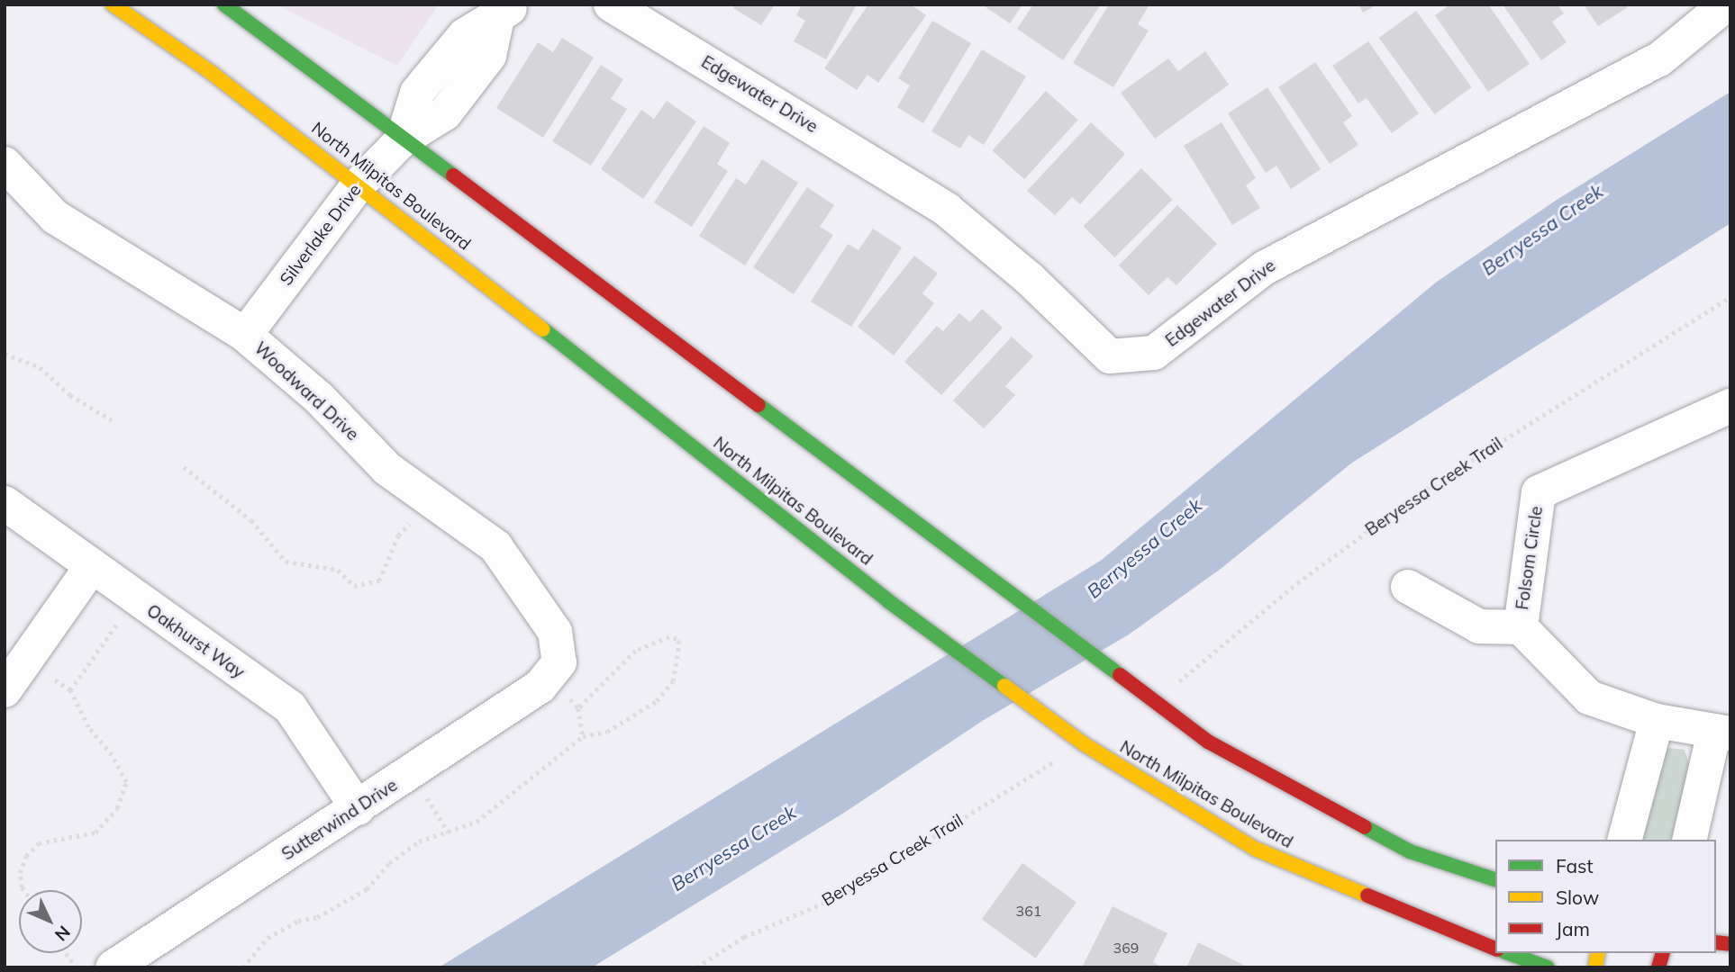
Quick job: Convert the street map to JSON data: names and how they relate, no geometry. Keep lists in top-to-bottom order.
{
  "streets": {
    "main road": ["North Milpitas Boulevard"],
    "street": [
      "Edgewater Drive",
      "Silverlake Drive",
      "Woodward Drive",
      "Folsom Circle",
      "Oakhurst Way",
      "Sutterwind Drive"
    ],
    "path": ["Beryessa Creek Trail"]
  },
  "crossings": [
    ["North Milpitas Boulevard", "Silverlake Drive"],
    ["North Milpitas Boulevard", "Beryessa Creek Trail"],
    ["Silverlake Drive", "Woodward Drive"],
    ["Woodward Drive", "Sutterwind Drive"],
    ["Oakhurst Way", "Sutterwind Drive"]
  ],
  "water": ["Berryessa Creek"],
  "house_numbers": ["361", "369"],
  "legend": ["Fast", "Slow", "Jam"],
  "north": "bottom right"
}
